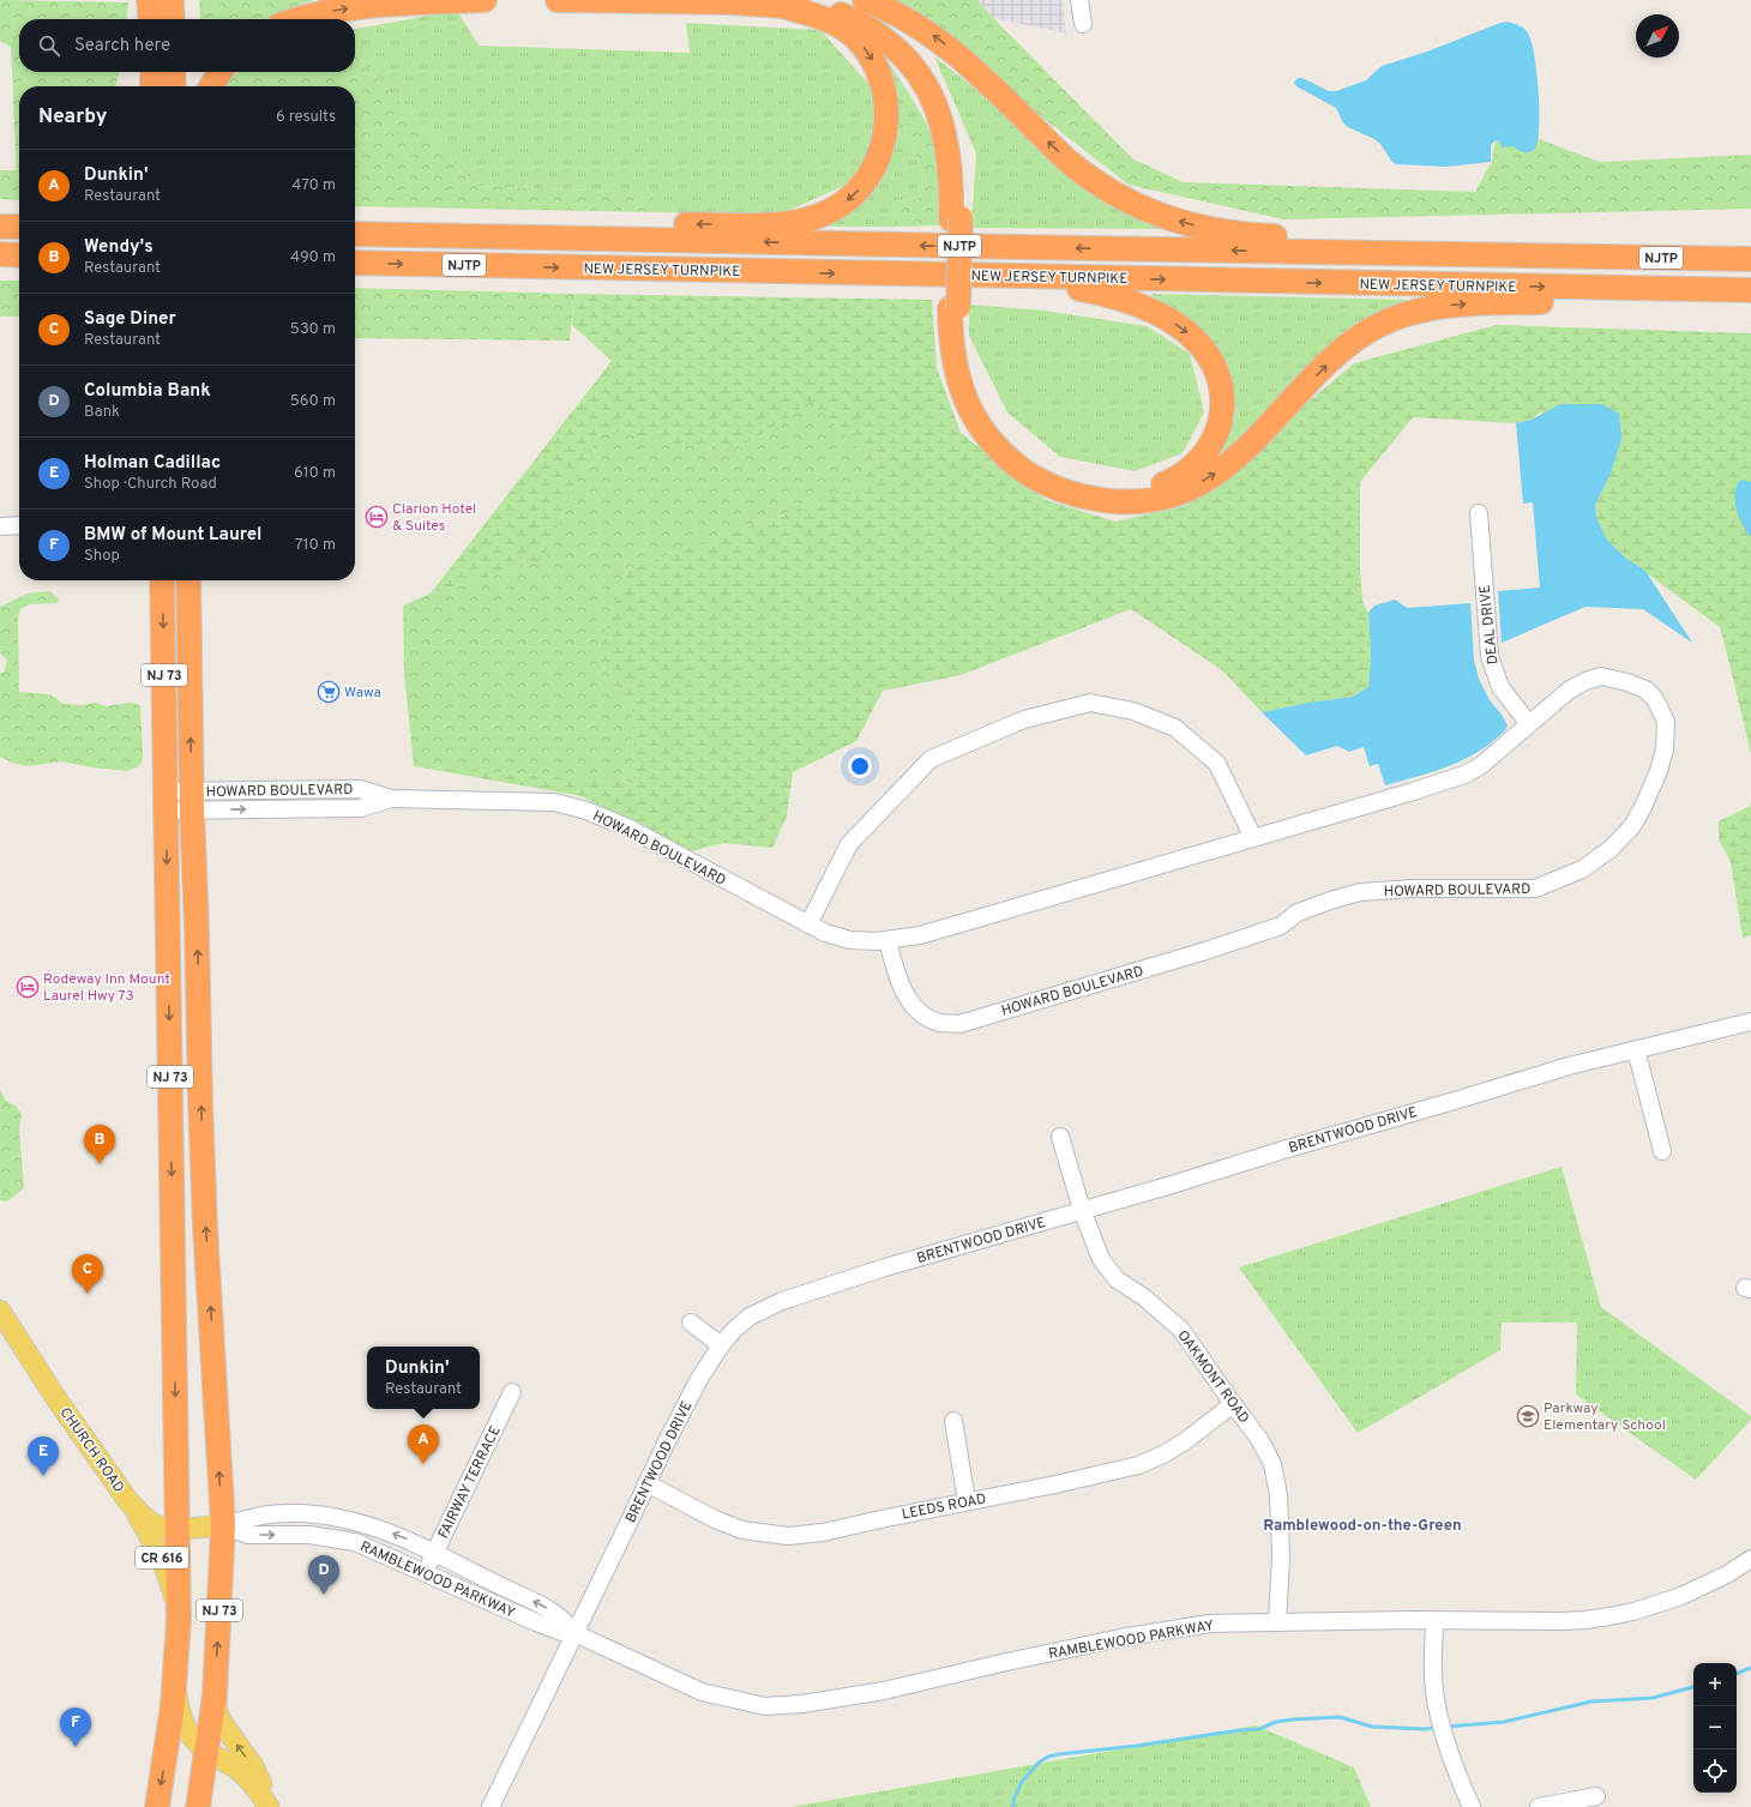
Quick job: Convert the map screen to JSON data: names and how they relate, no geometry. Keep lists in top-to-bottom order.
{
  "streets": {
    "highway": ["NJTP", "NEW JERSEY TURNPIKE", "NJ 73"],
    "main road": ["CHURCH ROAD", "CR 616"],
    "street": [
      "DEAL DRIVE",
      "HOWARD BOULEVARD",
      "BRENTWOOD DRIVE",
      "OAKMONT ROAD",
      "FAIRWAY TERRACE",
      "LEEDS ROAD",
      "RAMBLEWOOD PARKWAY"
    ]
  },
  "crossings": [
    ["DEAL DRIVE", "HOWARD BOULEVARD"],
    ["NJ 73", "HOWARD BOULEVARD"],
    ["NJ 73", "CHURCH ROAD"],
    ["NJ 73", "CR 616"],
    ["NJ 73", "RAMBLEWOOD PARKWAY"],
    ["BRENTWOOD DRIVE", "OAKMONT ROAD"],
    ["BRENTWOOD DRIVE", "LEEDS ROAD"],
    ["BRENTWOOD DRIVE", "RAMBLEWOOD PARKWAY"],
    ["OAKMONT ROAD", "LEEDS ROAD"],
    ["OAKMONT ROAD", "RAMBLEWOOD PARKWAY"],
    ["CHURCH ROAD", "CR 616"],
    ["CHURCH ROAD", "RAMBLEWOOD PARKWAY"],
    ["FAIRWAY TERRACE", "RAMBLEWOOD PARKWAY"]
  ],
  "districts": ["Ramblewood-on-the-Green"],
  "places": {
    "hotel": ["Clarion Hotel & Suites", "Rodeway Inn Mount Laurel Hwy 73"],
    "supermarket": ["Wawa"],
    "school or university": ["Parkway Elementary School"]
  },
  "north": "top right",
  "page": {
    "search": "Search here",
    "heading": ["Nearby", "6 results"],
    "list": [
      {
        "mark": "A",
        "name": "Dunkin'",
        "note": "Restaurant",
        "value": "470 m"
      },
      {
        "mark": "B",
        "name": "Wendy's",
        "note": "Restaurant",
        "value": "490 m"
      },
      {
        "mark": "C",
        "name": "Sage Diner",
        "note": "Restaurant",
        "value": "530 m"
      },
      {
        "mark": "D",
        "name": "Columbia Bank",
        "note": "Bank",
        "value": "560 m"
      },
      {
        "mark": "E",
        "name": "Holman Cadillac",
        "note": "Shop · Church Road",
        "value": "610 m"
      },
      {
        "mark": "F",
        "name": "BMW of Mount Laurel",
        "note": "Shop",
        "value": "710 m"
      }
    ],
    "pins": [
      "B",
      "C",
      "A",
      "E",
      "D",
      "F"
    ],
    "popup": ["Dunkin'", "Restaurant"],
    "map_buttons": ["+", "−"]
  }
}
